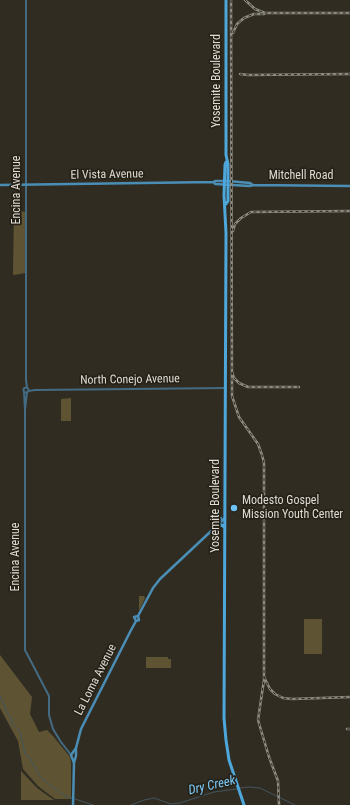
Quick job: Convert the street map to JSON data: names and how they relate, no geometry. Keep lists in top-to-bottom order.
{
  "streets": {
    "main road": [
      "Yosemite Boulevard",
      "El Vista Avenue",
      "Mitchell Road",
      "La Loma Avenue"
    ],
    "street": ["Encina Avenue", "North Conejo Avenue"]
  },
  "crossings": [
    ["Yosemite Boulevard", "El Vista Avenue"],
    ["Yosemite Boulevard", "Mitchell Road"],
    ["Yosemite Boulevard", "North Conejo Avenue"],
    ["El Vista Avenue", "Mitchell Road"],
    ["El Vista Avenue", "Encina Avenue"],
    ["Encina Avenue", "North Conejo Avenue"],
    ["Encina Avenue", "La Loma Avenue"]
  ],
  "water": ["Dry Creek"],
  "places": ["Modesto Gospel Mission Youth Center"]
}
